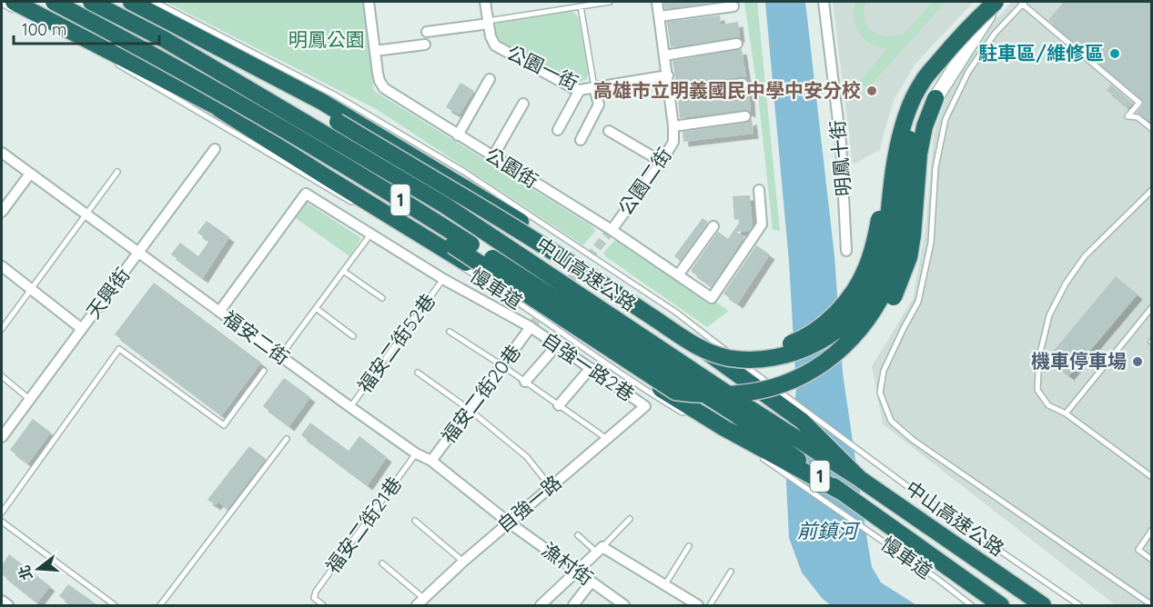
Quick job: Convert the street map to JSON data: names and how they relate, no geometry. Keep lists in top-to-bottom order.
{
  "streets": {
    "highway": ["1", "中山高速公路"],
    "street": [
      "公園一街",
      "明鳳十街",
      "公園街",
      "公園二街",
      "天興街",
      "福安二街",
      "自強一路2巷",
      "福安二街20巷",
      "自強一路",
      "漁村街"
    ],
    "lane": ["慢車道", "福安二街52巷", "福安二街21巷"]
  },
  "crossings": [
    ["公園一街", "公園二街"],
    ["公園街", "公園二街"],
    ["天興街", "福安二街"],
    ["福安二街", "福安二街52巷"],
    ["福安二街", "自強一路2巷"],
    ["福安二街", "福安二街20巷"],
    ["福安二街", "自強一路"],
    ["福安二街", "福安二街21巷"],
    ["福安二街", "漁村街"],
    ["福安二街52巷", "自強一路2巷"],
    ["自強一路2巷", "福安二街20巷"],
    ["自強一路2巷", "自強一路"],
    ["自強一路", "漁村街"]
  ],
  "water": ["前鎮河"],
  "parks": ["明鳳公園"],
  "places": ["駐車區/維修區", "高雄市立明義國民中學中安分校", "機車停車場"],
  "scale_bar": "100 m",
  "north": "left"
}
